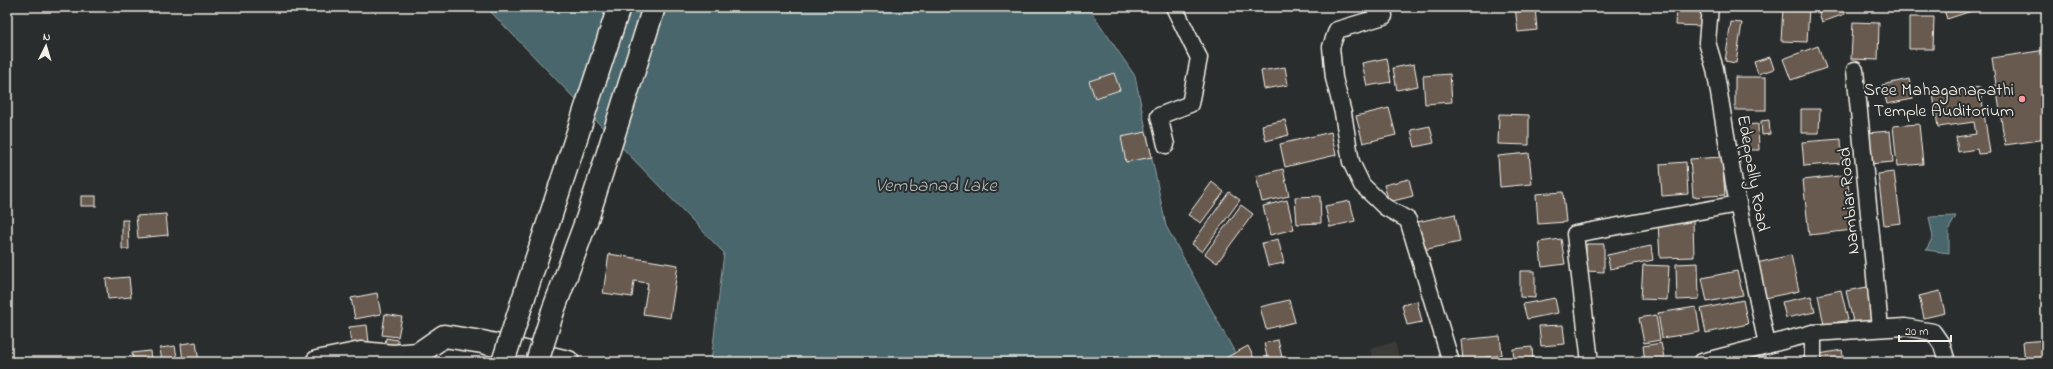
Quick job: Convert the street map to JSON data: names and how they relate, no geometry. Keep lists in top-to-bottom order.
{
  "streets": {
    "street": ["Edeppally Road", "Nambiar Road"]
  },
  "water": ["Vembanad Lake"],
  "places": ["Sree Mahaganapathi Temple Auditorium"],
  "scale_bar": "20 m",
  "north": "top"
}
